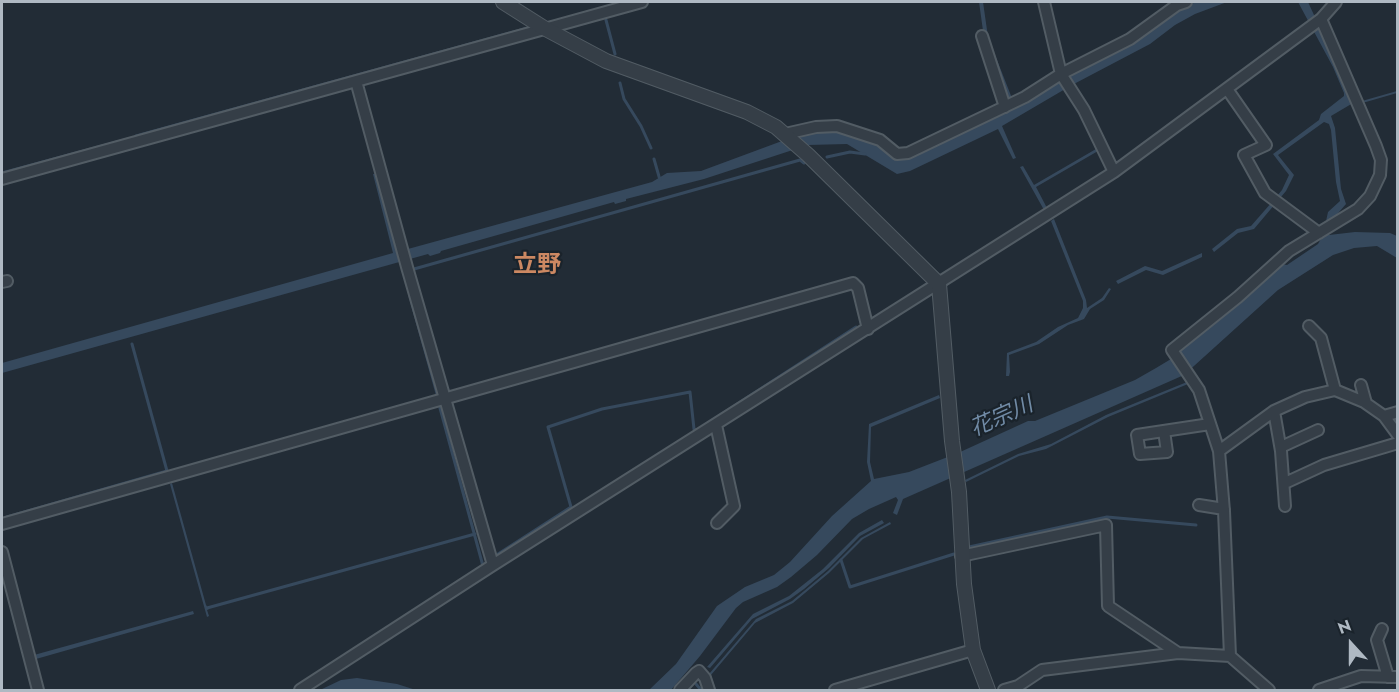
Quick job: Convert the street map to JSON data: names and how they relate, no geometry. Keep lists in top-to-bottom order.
{
  "districts": ["立野"],
  "water": ["花宗川"],
  "north": "top"
}
